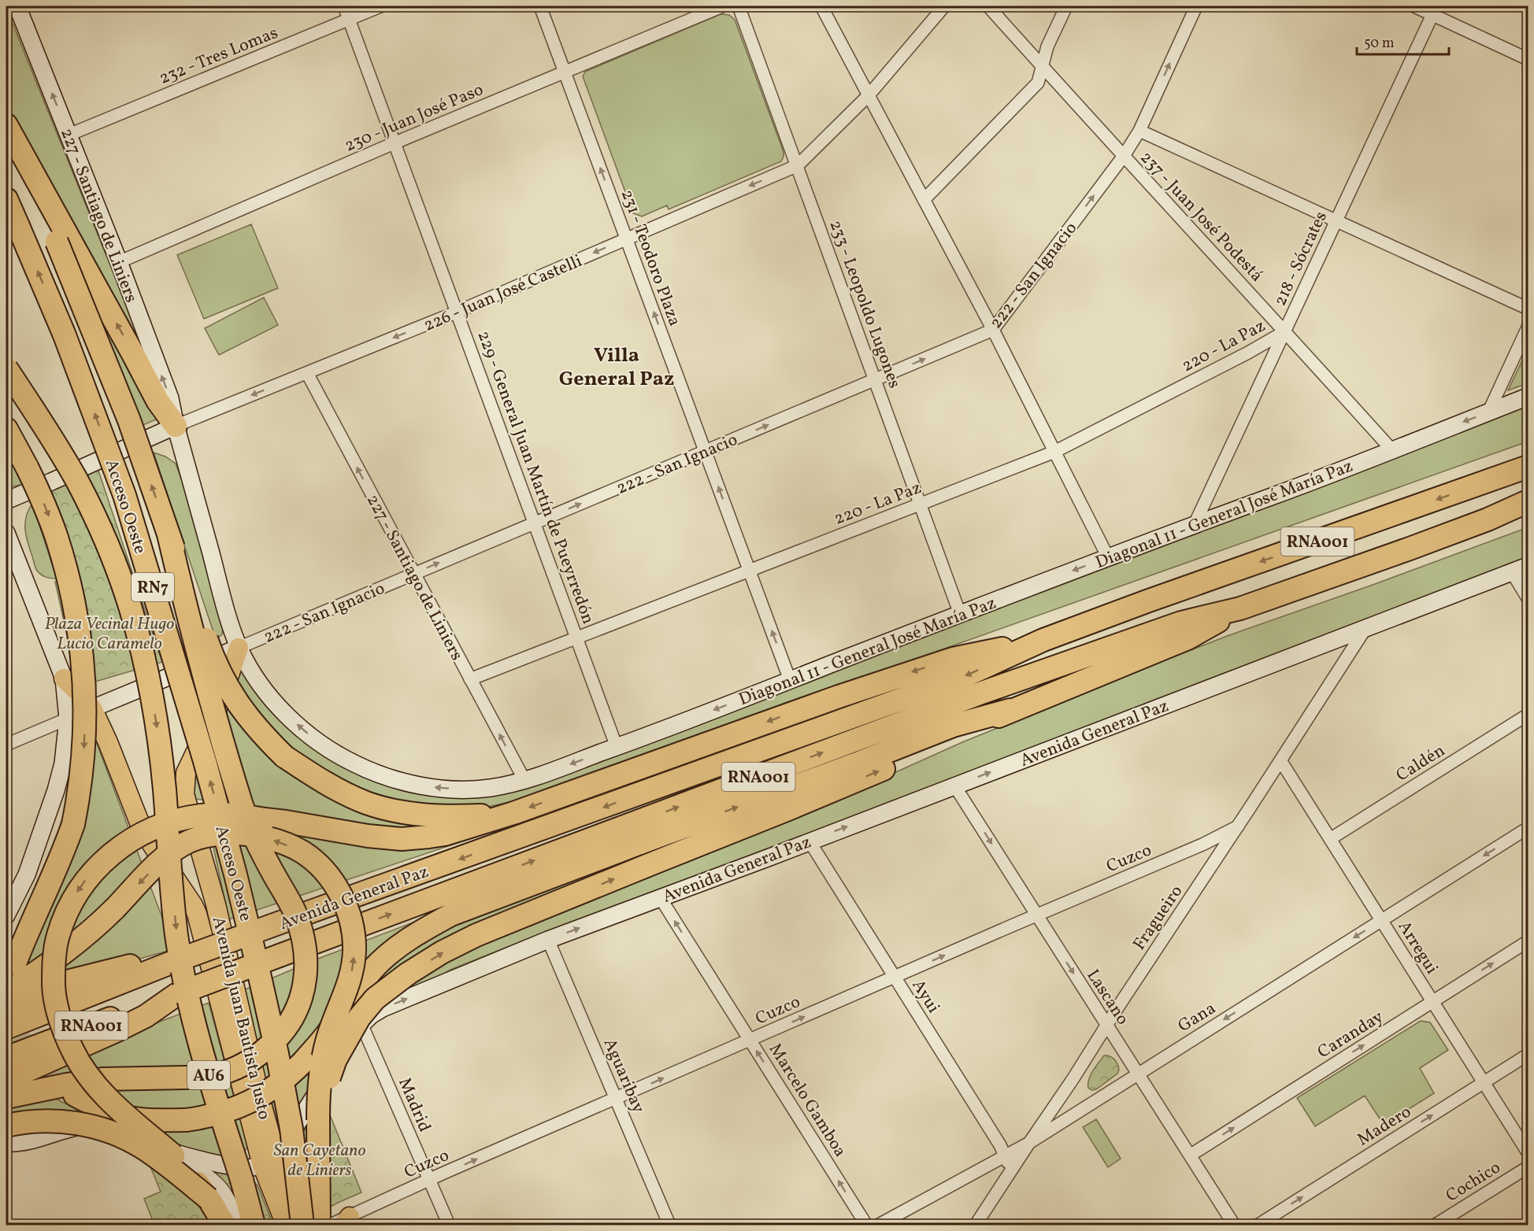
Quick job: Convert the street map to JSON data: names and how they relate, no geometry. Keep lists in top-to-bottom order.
{
  "streets": {
    "highway": [
      "Acceso Oeste",
      "RNA001",
      "RN7",
      "Avenida General Paz",
      "AU6"
    ],
    "main road": ["Avenida Juan Bautista Justo"],
    "street": [
      "232 - Tres Lomas",
      "230 - Juan José Paso",
      "227 - Santiago de Liniers",
      "237 - Juan José Podestá",
      "231 - Teodoro Plaza",
      "218 - Sócrates",
      "222 - San Ignacio",
      "226 - Juan José Castelli",
      "233 - Leopoldo Lugones",
      "220 - La Paz",
      "229 - General Juan Martín de Pueyrredón",
      "Diagonal 11 - General José María Paz",
      "Caldén",
      "Cuzco",
      "Fragueiro",
      "Arregui",
      "Ayui",
      "Lascano",
      "Gana",
      "Caranday",
      "Aguaribay",
      "Marcelo Gamboa",
      "Madrid",
      "Madero",
      "Cochico"
    ]
  },
  "crossings": [
    ["232 - Tres Lomas", "227 - Santiago de Liniers"],
    ["232 - Tres Lomas", "229 - General Juan Martín de Pueyrredón"],
    ["230 - Juan José Paso", "227 - Santiago de Liniers"],
    ["230 - Juan José Paso", "231 - Teodoro Plaza"],
    ["230 - Juan José Paso", "229 - General Juan Martín de Pueyrredón"],
    ["227 - Santiago de Liniers", "222 - San Ignacio"],
    ["227 - Santiago de Liniers", "226 - Juan José Castelli"],
    ["227 - Santiago de Liniers", "220 - La Paz"],
    ["227 - Santiago de Liniers", "Diagonal 11 - General José María Paz"],
    ["227 - Santiago de Liniers", "Avenida Juan Bautista Justo"],
    ["237 - Juan José Podestá", "218 - Sócrates"],
    ["237 - Juan José Podestá", "222 - San Ignacio"],
    ["237 - Juan José Podestá", "220 - La Paz"],
    ["237 - Juan José Podestá", "Diagonal 11 - General José María Paz"],
    ["231 - Teodoro Plaza", "222 - San Ignacio"],
    ["231 - Teodoro Plaza", "226 - Juan José Castelli"],
    ["231 - Teodoro Plaza", "220 - La Paz"],
    ["231 - Teodoro Plaza", "Diagonal 11 - General José María Paz"],
    ["218 - Sócrates", "220 - La Paz"],
    ["218 - Sócrates", "Diagonal 11 - General José María Paz"],
    ["222 - San Ignacio", "233 - Leopoldo Lugones"],
    ["222 - San Ignacio", "229 - General Juan Martín de Pueyrredón"],
    ["222 - San Ignacio", "Diagonal 11 - General José María Paz"],
    ["222 - San Ignacio", "Avenida Juan Bautista Justo"],
    ["226 - Juan José Castelli", "233 - Leopoldo Lugones"],
    ["226 - Juan José Castelli", "229 - General Juan Martín de Pueyrredón"],
    ["233 - Leopoldo Lugones", "220 - La Paz"],
    ["233 - Leopoldo Lugones", "Diagonal 11 - General José María Paz"],
    ["220 - La Paz", "229 - General Juan Martín de Pueyrredón"],
    ["229 - General Juan Martín de Pueyrredón", "Diagonal 11 - General José María Paz"],
    ["Acceso Oeste", "Avenida General Paz"],
    ["Acceso Oeste", "Avenida Juan Bautista Justo"],
    ["Acceso Oeste", "AU6"],
    ["Diagonal 11 - General José María Paz", "Avenida Juan Bautista Justo"],
    ["Avenida General Paz", "Fragueiro"],
    ["Avenida General Paz", "Ayui"],
    ["Avenida General Paz", "Lascano"],
    ["Avenida General Paz", "Avenida Juan Bautista Justo"],
    ["Avenida General Paz", "AU6"],
    ["Avenida General Paz", "Aguaribay"],
    ["Avenida General Paz", "Marcelo Gamboa"],
    ["Avenida General Paz", "Madrid"],
    ["Caldén", "Arregui"],
    ["Cuzco", "Fragueiro"],
    ["Cuzco", "Ayui"],
    ["Cuzco", "Lascano"],
    ["Cuzco", "Aguaribay"],
    ["Cuzco", "Marcelo Gamboa"],
    ["Cuzco", "Madrid"],
    ["Fragueiro", "Arregui"],
    ["Fragueiro", "Ayui"],
    ["Fragueiro", "Lascano"],
    ["Fragueiro", "Gana"],
    ["Arregui", "Gana"],
    ["Arregui", "Caranday"],
    ["Arregui", "Madero"],
    ["Ayui", "Gana"],
    ["Lascano", "Gana"],
    ["Lascano", "Caranday"]
  ],
  "one_way": [
    "227 - Santiago de Liniers",
    "231 - Teodoro Plaza",
    "222 - San Ignacio",
    "226 - Juan José Castelli",
    "Diagonal 11 - General José María Paz",
    "Cuzco",
    "Lascano",
    "Gana",
    "Caranday",
    "Marcelo Gamboa",
    "Madero"
  ],
  "districts": ["Villa General Paz"],
  "parks": ["Plaza Vecinal Hugo Lucio Caramelo", "San Cayetano de Liniers"],
  "scale_bar": "50 m"
}
